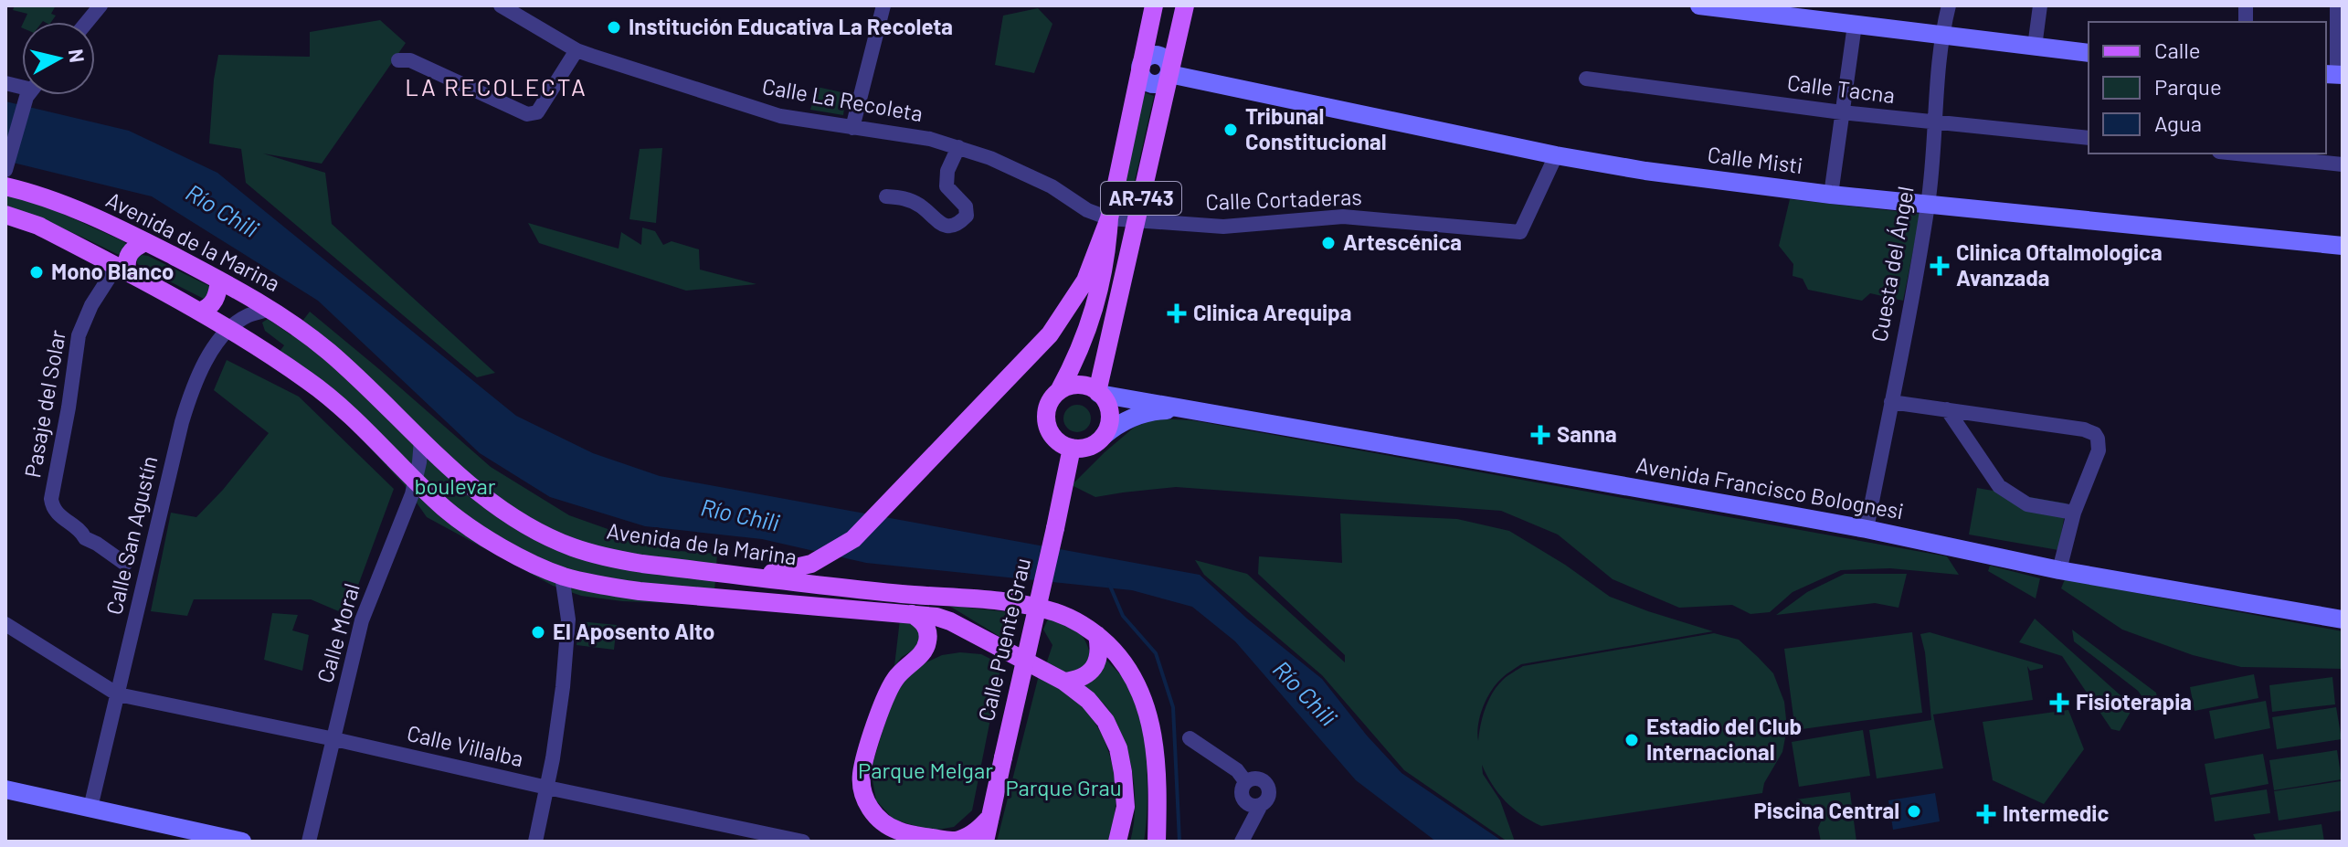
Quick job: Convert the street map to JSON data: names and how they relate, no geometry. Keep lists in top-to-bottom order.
{
  "streets": {
    "main road": ["AR-743", "Avenida de la Marina", "Calle Puente Grau"],
    "street": [
      "Calle Tacna",
      "Calle La Recoleta",
      "Calle Misti",
      "Calle Cortaderas",
      "Cuesta del Ángel",
      "Pasaje del Solar",
      "Avenida Francisco Bolognesi",
      "Calle San Agustín",
      "Calle Moral",
      "Calle Villalba"
    ]
  },
  "crossings": [
    ["Calle Tacna", "Cuesta del Ángel"],
    ["Calle La Recoleta", "AR-743"],
    ["Calle La Recoleta", "Calle Cortaderas"],
    ["Calle Misti", "AR-743"],
    ["Calle Misti", "Calle Cortaderas"],
    ["Calle Misti", "Cuesta del Ángel"],
    ["AR-743", "Calle Cortaderas"],
    ["AR-743", "Avenida Francisco Bolognesi"],
    ["AR-743", "Calle Puente Grau"],
    ["Avenida de la Marina", "Calle San Agustín"],
    ["Avenida de la Marina", "Calle Moral"],
    ["Cuesta del Ángel", "Avenida Francisco Bolognesi"],
    ["Avenida Francisco Bolognesi", "Calle Puente Grau"],
    ["Calle San Agustín", "Calle Villalba"],
    ["Calle Moral", "Calle Villalba"]
  ],
  "districts": ["LA RECOLECTA"],
  "water": ["Río Chili"],
  "parks": ["boulevar", "Parque Melgar", "Parque Grau"],
  "places": {
    "other": [
      "Institución Educativa La Recoleta",
      "Tribunal Constitucional",
      "Artescénica",
      "Mono Blanco",
      "El Aposento Alto",
      "Estadio del Club Internacional",
      "Piscina Central"
    ],
    "health": [
      "Clinica Oftalmologica Avanzada",
      "Clinica Arequipa",
      "Sanna",
      "Fisioterapia",
      "Intermedic"
    ]
  },
  "legend": ["Calle", "Parque", "Agua"],
  "north": "right"
}
